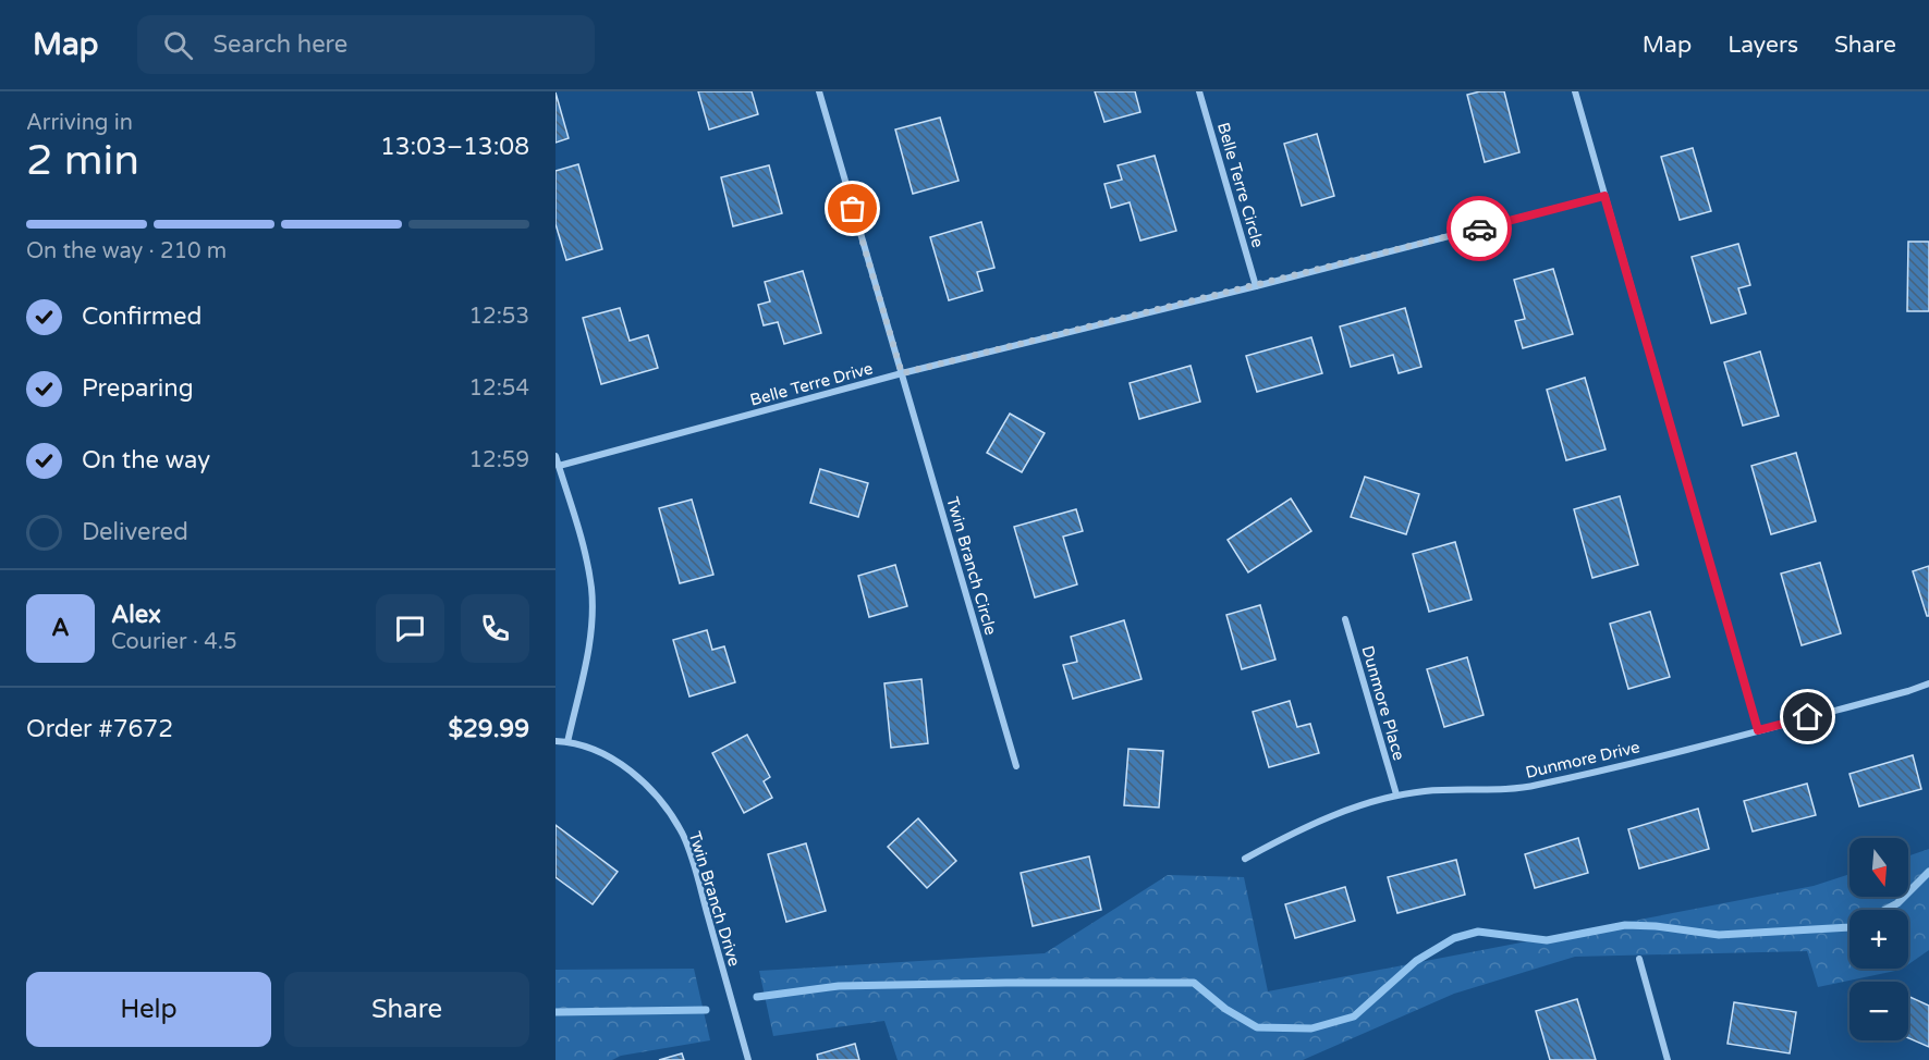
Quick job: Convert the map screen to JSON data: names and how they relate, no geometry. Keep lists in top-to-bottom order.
{
  "streets": {
    "street": [
      "Belle Terre Circle",
      "Belle Terre Drive",
      "Twin Branch Circle",
      "Dunmore Place",
      "Dunmore Drive",
      "Twin Branch Drive"
    ]
  },
  "crossings": [
    ["Belle Terre Circle", "Belle Terre Drive"],
    ["Belle Terre Drive", "Twin Branch Circle"],
    ["Dunmore Place", "Dunmore Drive"]
  ],
  "north": "bottom",
  "page": {
    "header": "Map",
    "search": "Search here",
    "nav": ["Map", "Layers", "Share"],
    "heading": ["2 min", "Arriving in", "13:03–13:08"],
    "panel": [
      "Alex",
      "Courier · 4.5",
      "Order #7672",
      "$29.99"
    ],
    "bar": "On the way · 210 m",
    "list": [
      ["Confirmed", "12:53"],
      ["Preparing", "12:54"],
      ["On the way", "12:59"],
      "Delivered"
    ],
    "round": "A",
    "map_buttons": ["+", "−"],
    "buttons": ["Help", "Share"]
  }
}
